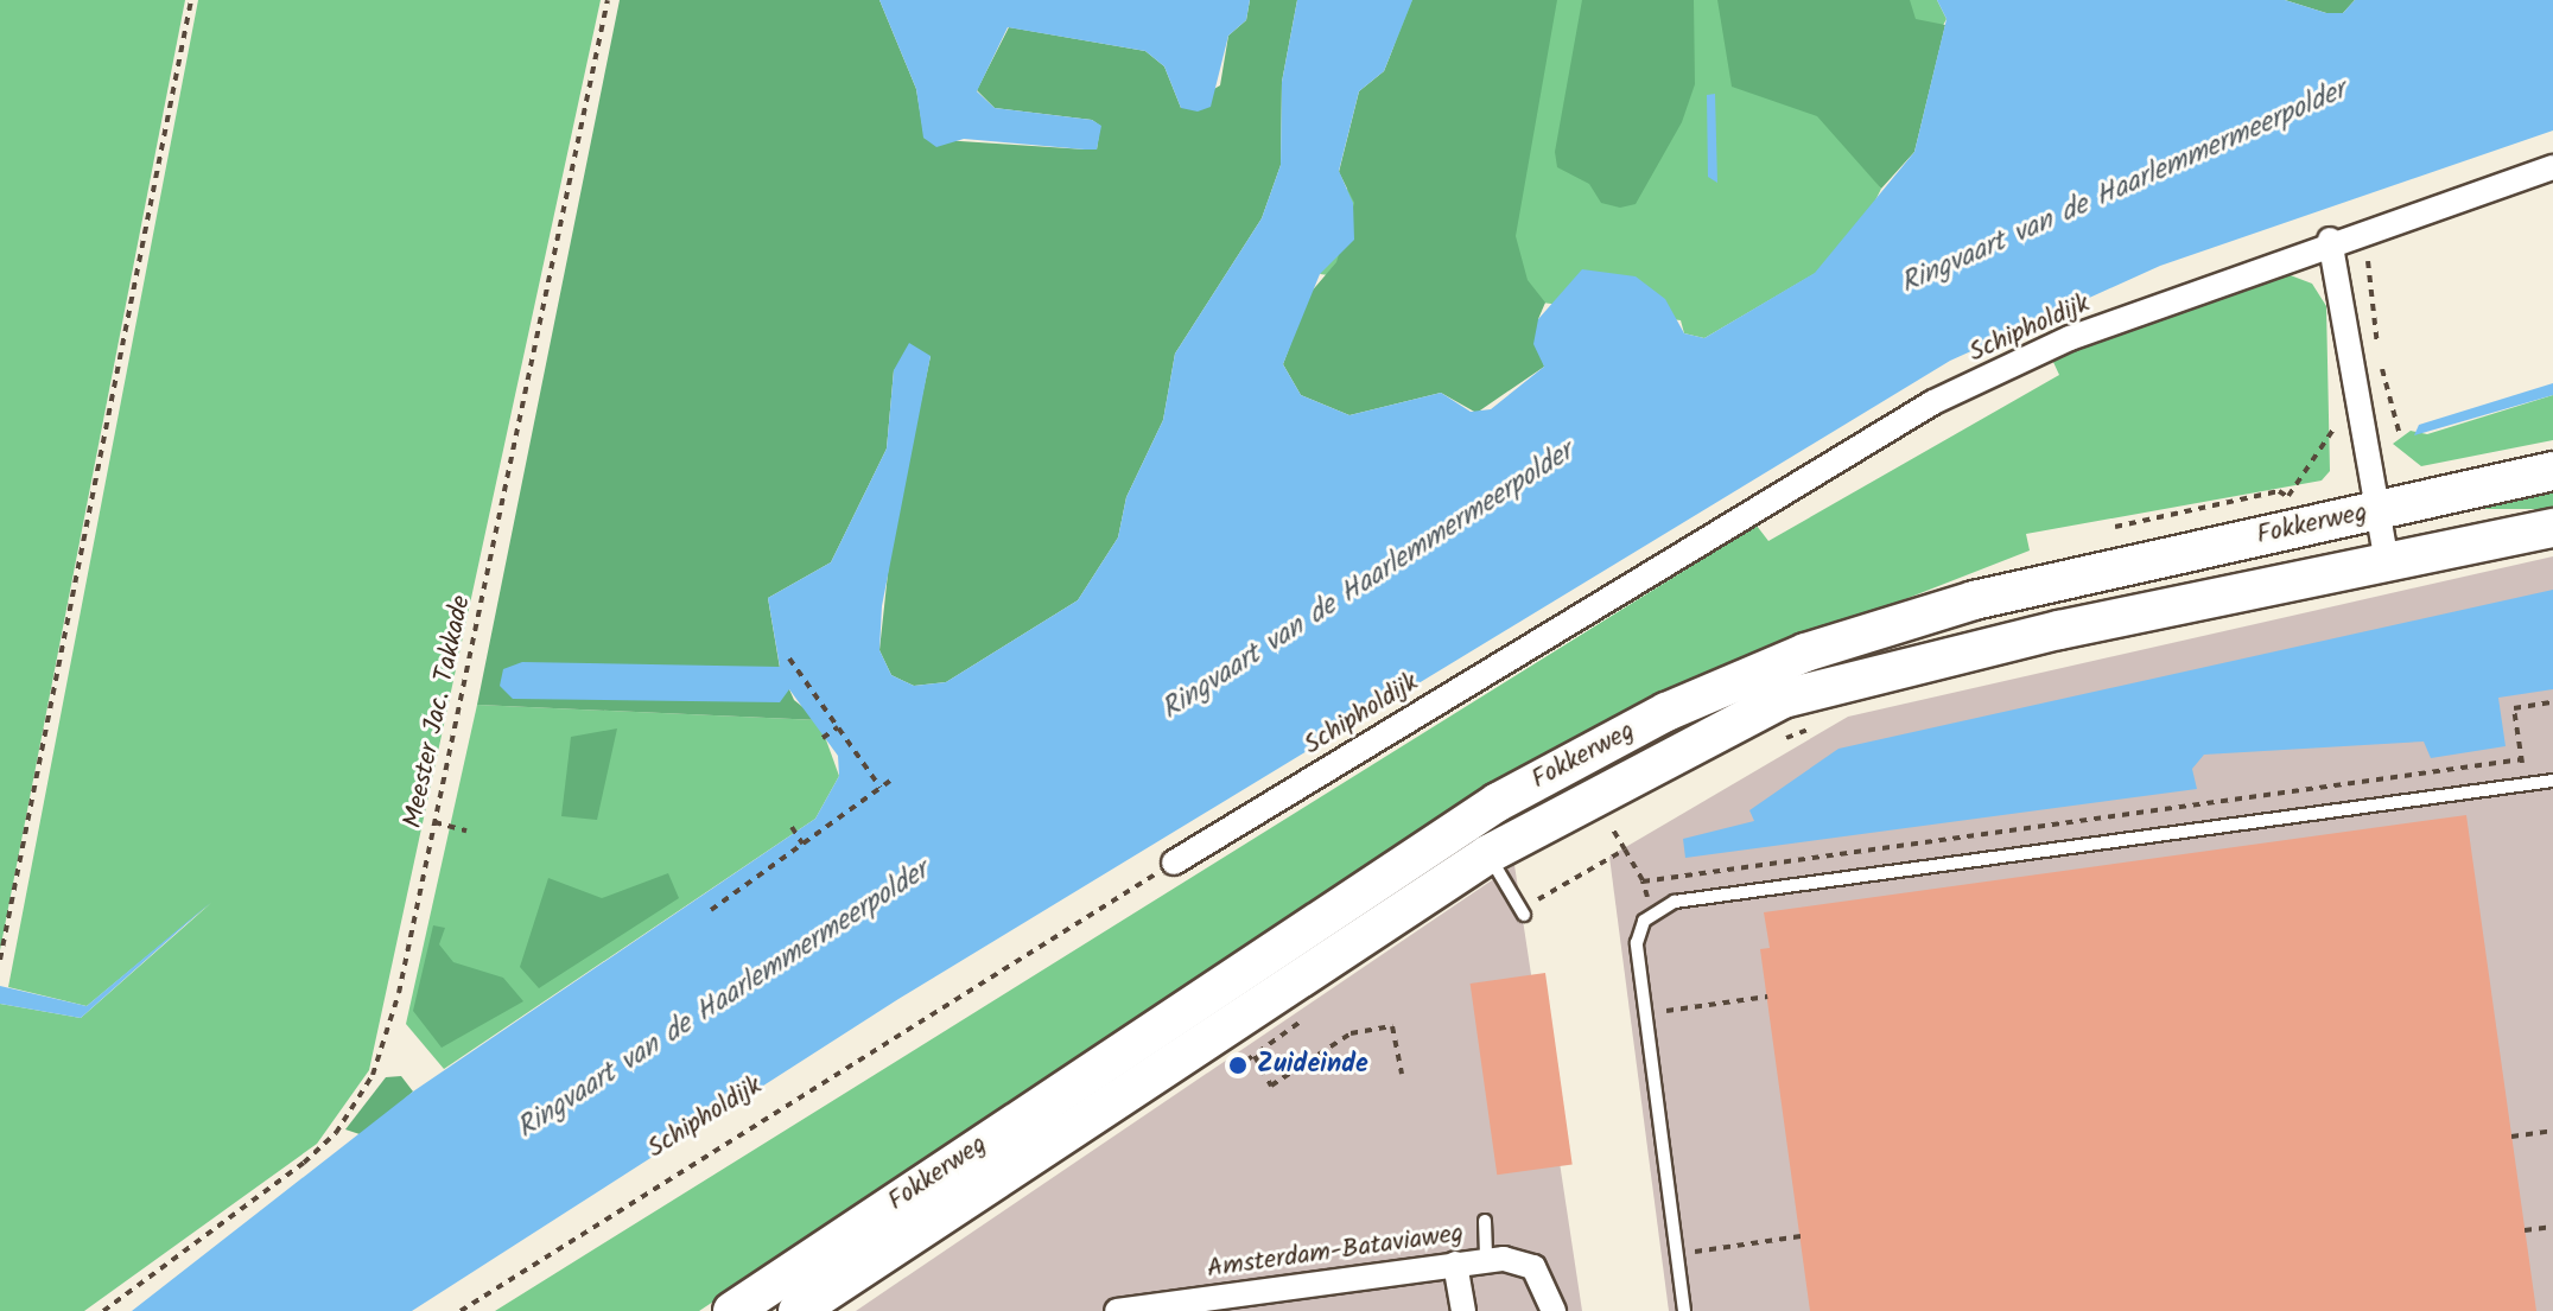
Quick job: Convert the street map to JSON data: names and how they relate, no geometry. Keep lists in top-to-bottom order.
{
  "streets": {
    "main road": ["Fokkerweg"],
    "street": ["Schipholdijk", "Amsterdam-Bataviaweg"],
    "path": ["Meester Jac. Takkade"]
  },
  "water": ["Ringvaart van de Haarlemmermeerpolder"],
  "places": ["Zuideinde"]
}
